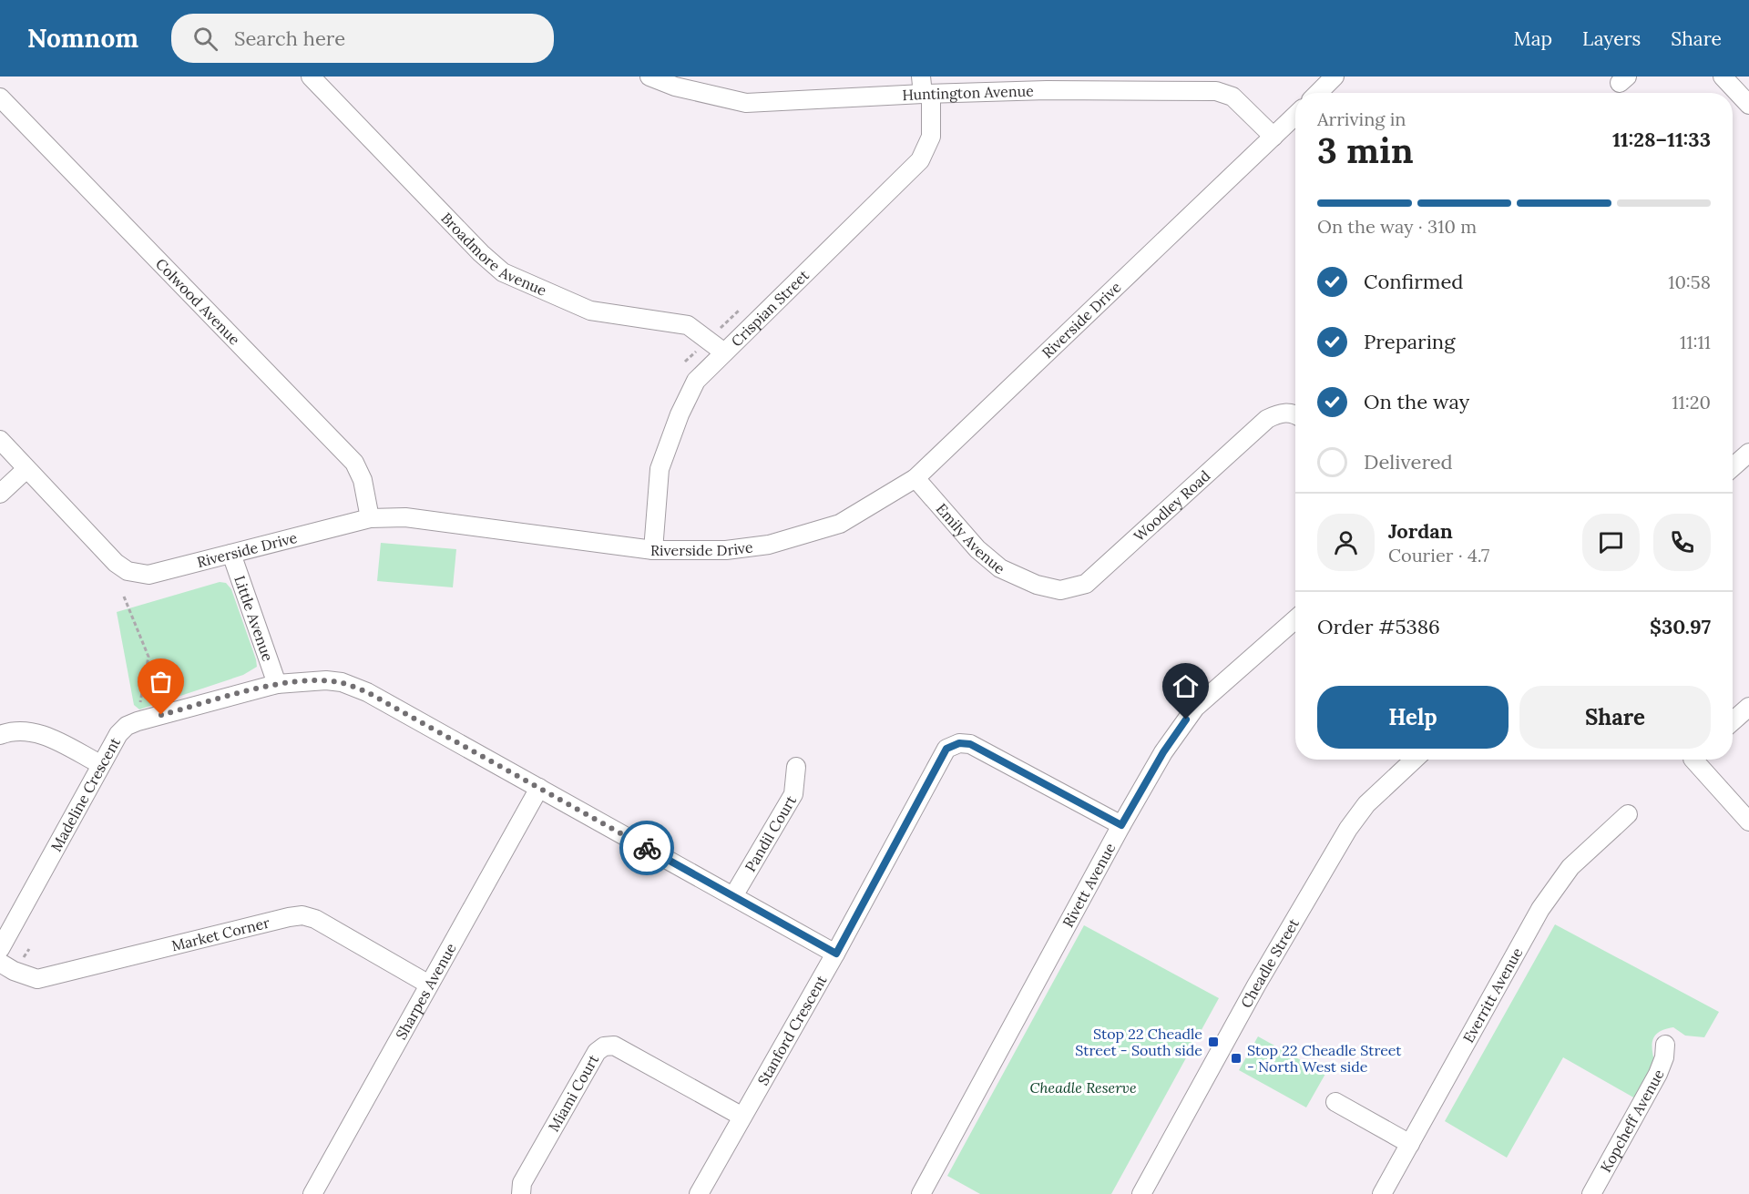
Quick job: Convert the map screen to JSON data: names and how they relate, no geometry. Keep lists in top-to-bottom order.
{
  "streets": {
    "street": [
      "Huntington Avenue",
      "Broadmore Avenue",
      "Colwood Avenue",
      "Crispian Street",
      "Riverside Drive",
      "Woodley Road",
      "Emily Avenue",
      "Little Avenue",
      "Madeline Crescent",
      "Pandil Court",
      "Rivett Avenue",
      "Market Corner",
      "Cheadle Street",
      "Sharpes Avenue",
      "Everritt Avenue",
      "Stanford Crescent",
      "Miami Court",
      "Kopcheff Avenue"
    ]
  },
  "crossings": [
    ["Huntington Avenue", "Crispian Street"],
    ["Huntington Avenue", "Riverside Drive"],
    ["Broadmore Avenue", "Crispian Street"],
    ["Colwood Avenue", "Riverside Drive"],
    ["Crispian Street", "Riverside Drive"],
    ["Riverside Drive", "Emily Avenue"],
    ["Riverside Drive", "Little Avenue"],
    ["Woodley Road", "Emily Avenue"],
    ["Little Avenue", "Madeline Crescent"],
    ["Madeline Crescent", "Pandil Court"],
    ["Madeline Crescent", "Sharpes Avenue"],
    ["Madeline Crescent", "Stanford Crescent"],
    ["Rivett Avenue", "Stanford Crescent"],
    ["Market Corner", "Sharpes Avenue"],
    ["Stanford Crescent", "Miami Court"]
  ],
  "parks": ["Cheadle Reserve"],
  "places": {
    "transit": ["Stop 22 Cheadle Street - South side", "Stop 22 Cheadle Street - North West side"]
  },
  "page": {
    "header": "Nomnom",
    "search": "Search here",
    "nav": ["Map", "Layers", "Share"],
    "heading": ["3 min", "Arriving in", "11:28–11:33"],
    "panel": [
      "Jordan",
      "Courier · 4.7",
      "Order #5386",
      "$30.97"
    ],
    "bar": "On the way · 310 m",
    "list": [
      ["Confirmed", "10:58"],
      ["Preparing", "11:11"],
      ["On the way", "11:20"],
      "Delivered"
    ],
    "buttons": ["Help", "Share"]
  }
}
